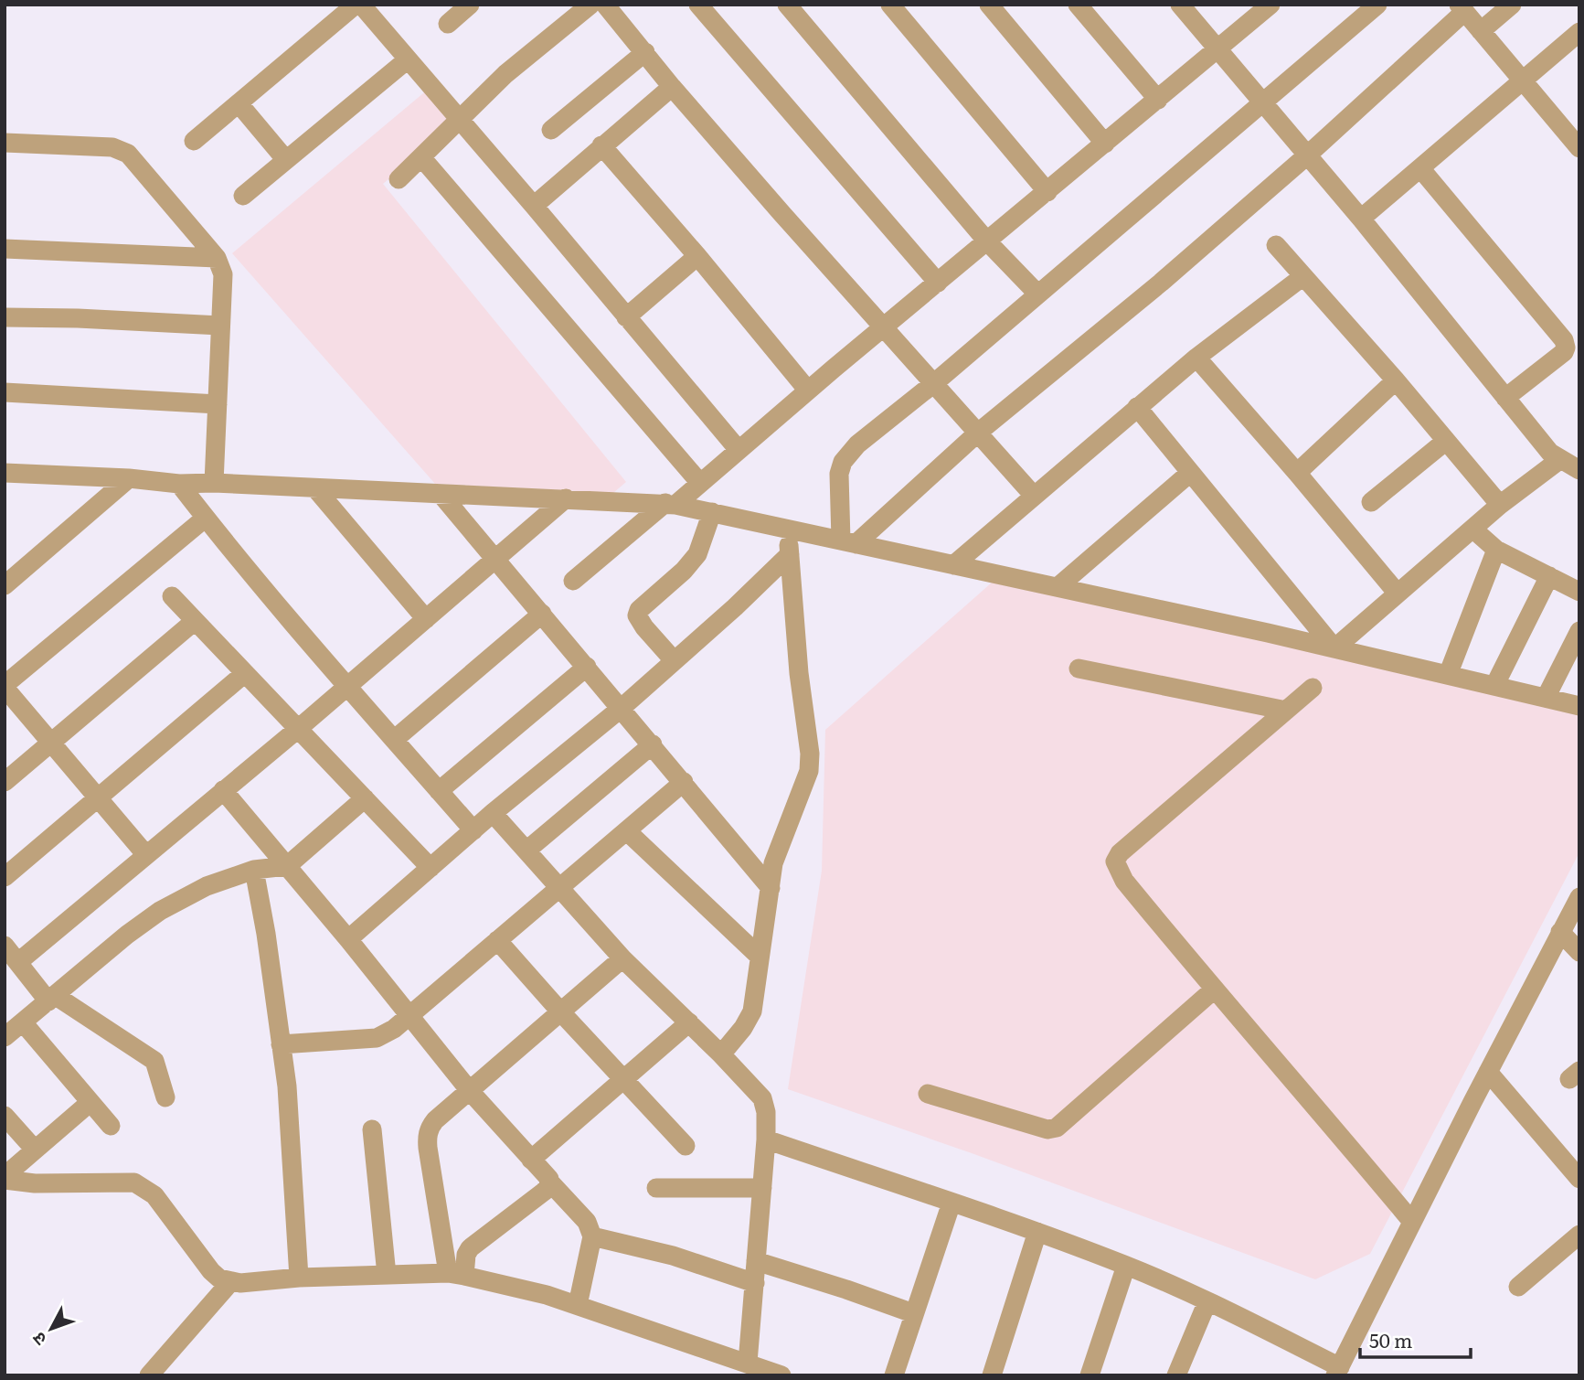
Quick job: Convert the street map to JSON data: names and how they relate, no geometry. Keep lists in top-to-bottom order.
{
  "scale_bar": "50 m",
  "north": "bottom left"
}
